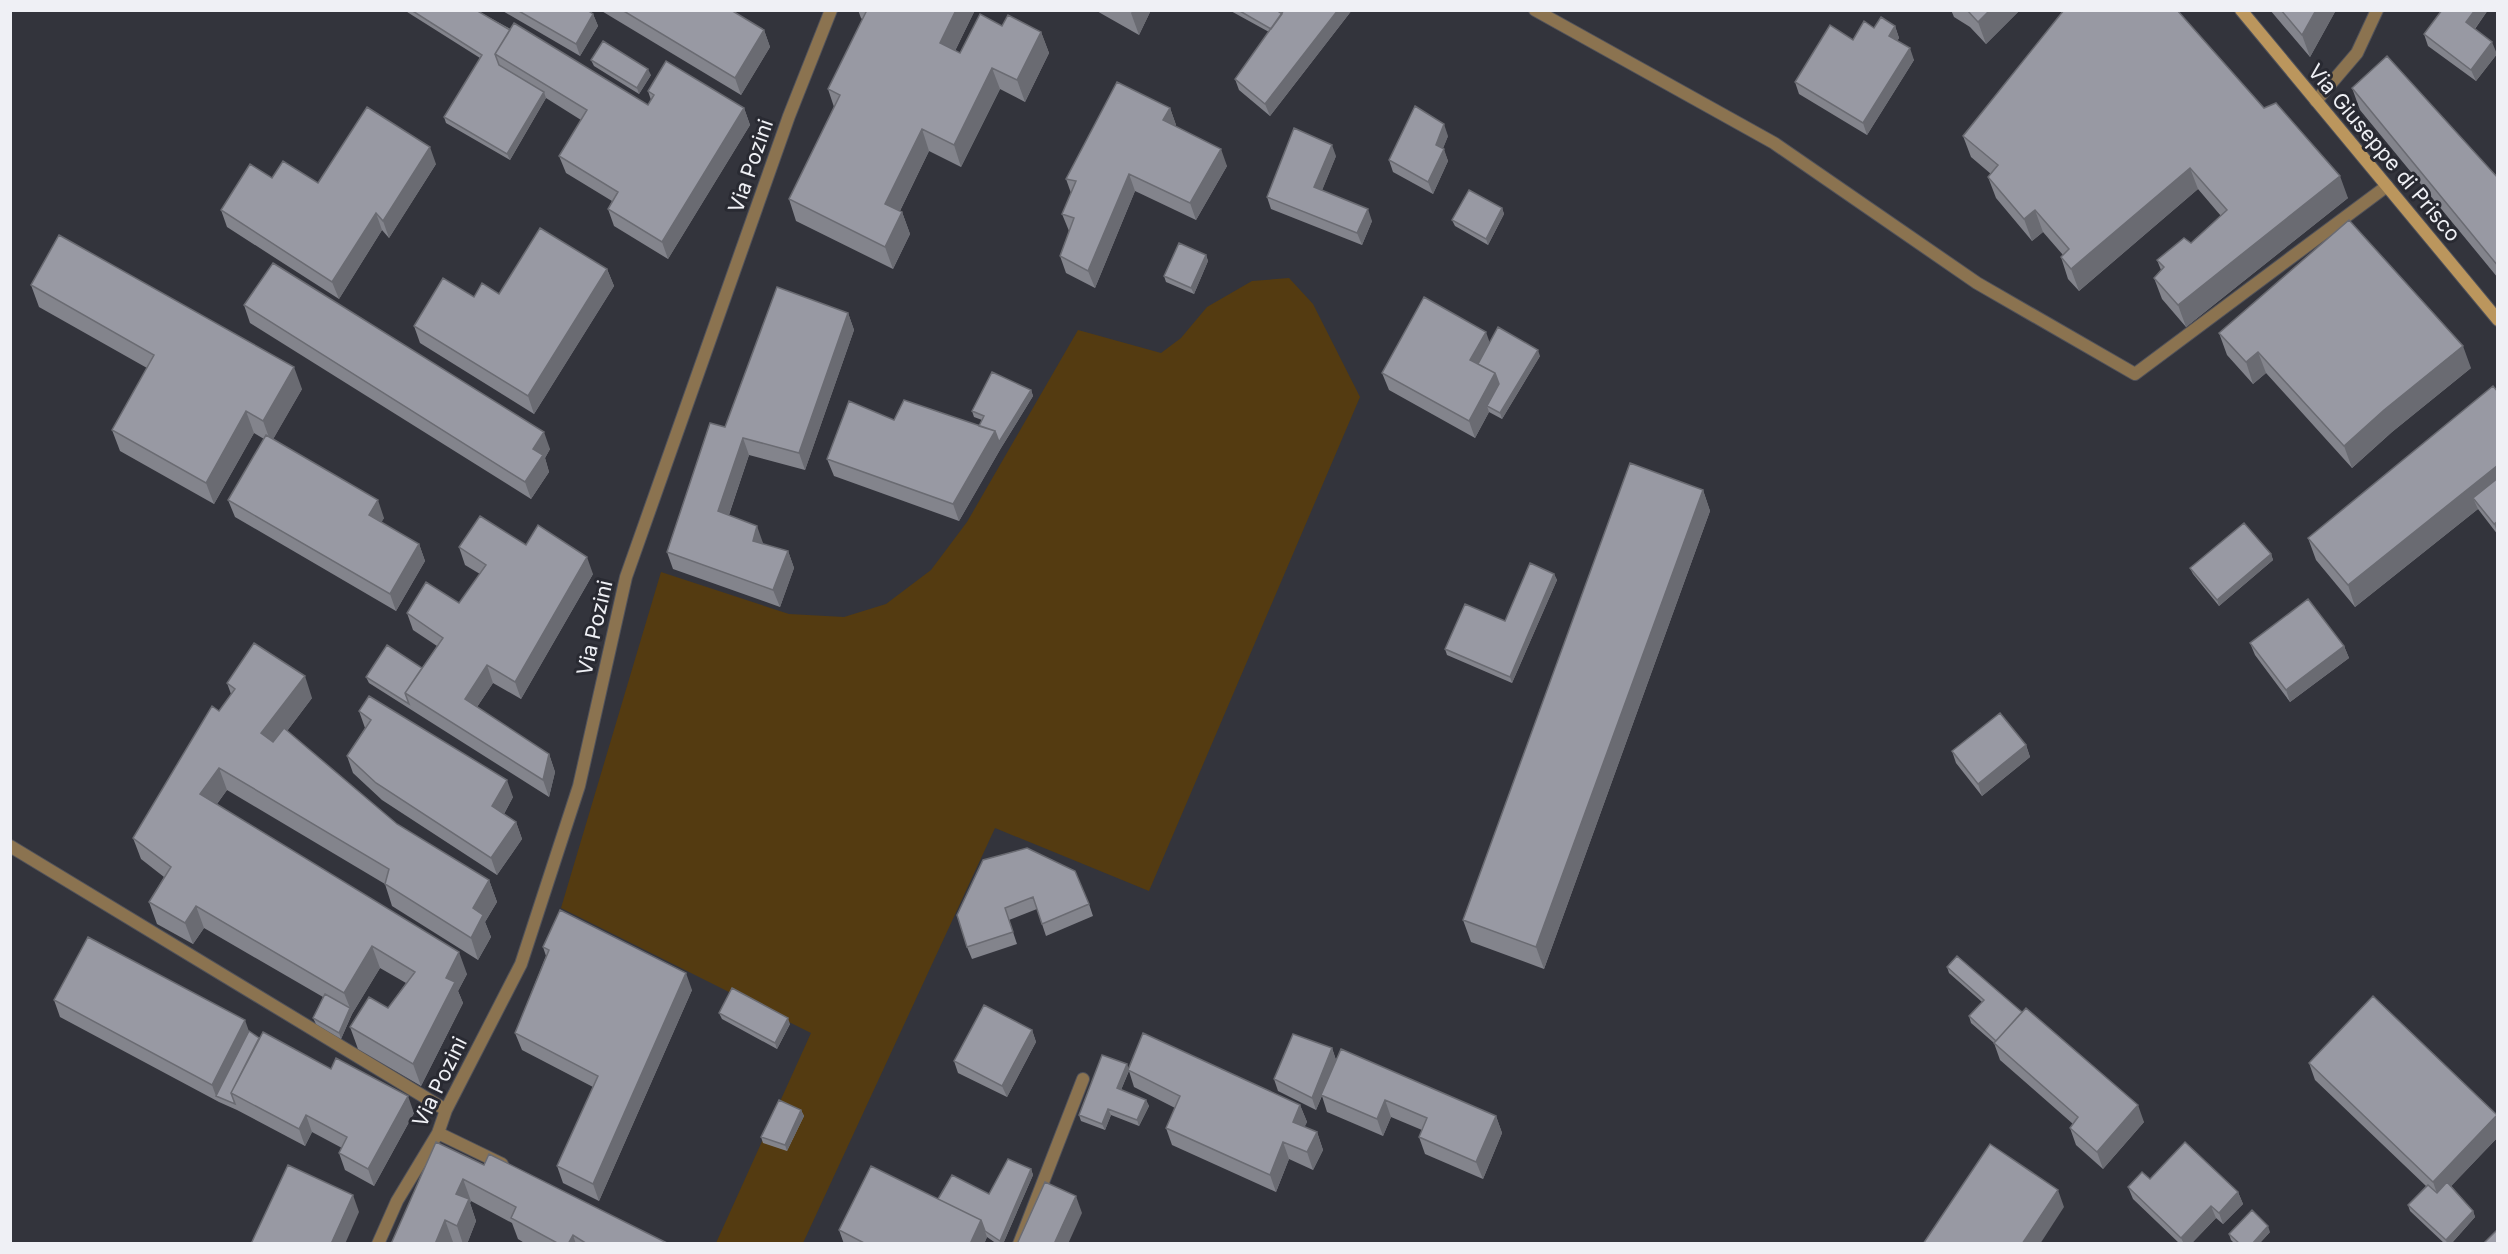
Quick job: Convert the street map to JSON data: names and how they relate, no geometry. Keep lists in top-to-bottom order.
{
  "streets": {
    "main road": ["Via Giuseppe di Prisco"],
    "street": ["Via Pozini"]
  }
}
